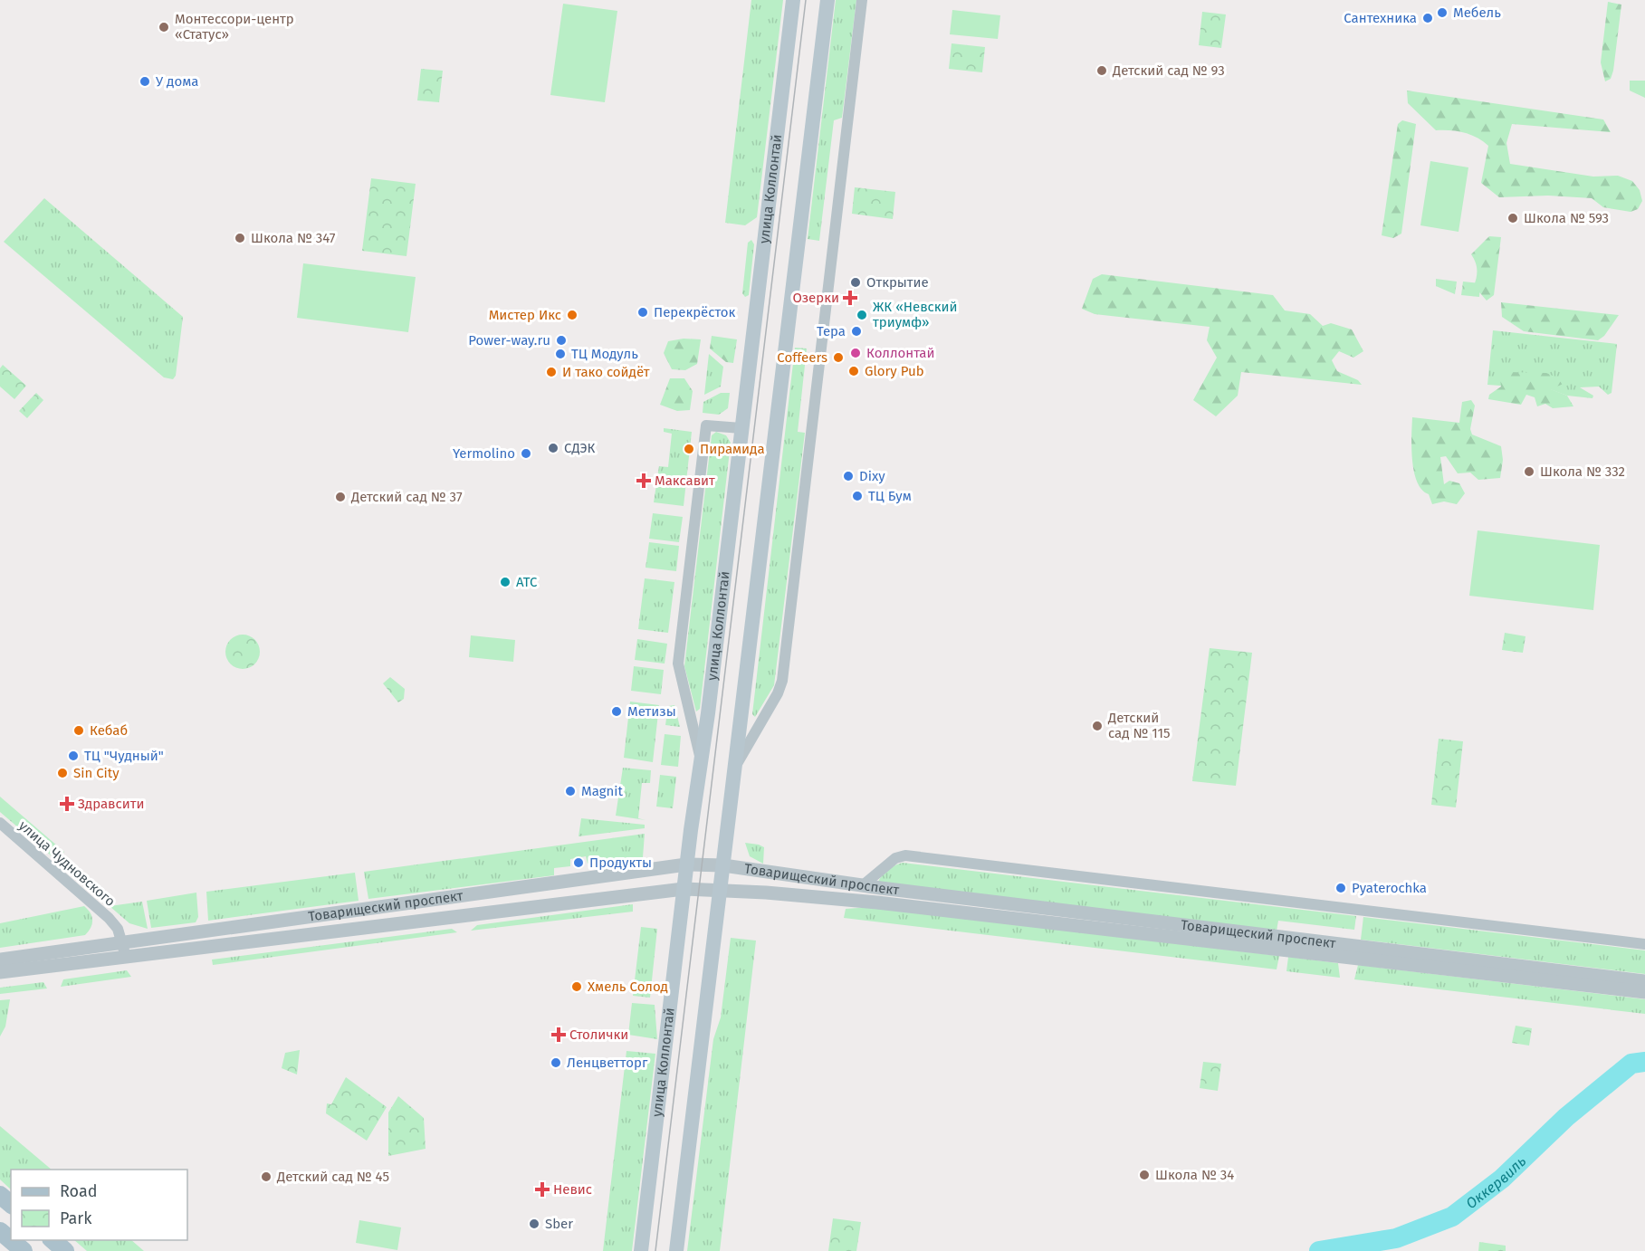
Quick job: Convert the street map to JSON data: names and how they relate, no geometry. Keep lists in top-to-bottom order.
{
  "streets": {
    "main road": ["улица Коллонтай"],
    "street": ["улица Чудновского", "Товарищеский проспект"]
  },
  "crossings": [
    ["улица Коллонтай", "Товарищеский проспект"],
    ["улица Чудновского", "Товарищеский проспект"]
  ],
  "water": ["Оккервиль"],
  "places": {
    "other": [
      "Мебель",
      "Сантехника",
      "Монтессори-центр «Статус»",
      "Детский сад № 93",
      "У дома",
      "Школа № 593",
      "Школа № 347",
      "Открытие",
      "Перекрёсток",
      "Мистер Икс",
      "ЖК «Невский триумф»",
      "Тера",
      "Power-way.ru",
      "Коллонтай",
      "ТЦ Модуль",
      "Coffeers",
      "Glory Pub",
      "И тако сойдёт",
      "СДЭК",
      "Пирамида",
      "Yermolino",
      "Школа № 332",
      "Dixy",
      "ТЦ Бум",
      "Детский сад № 37",
      "АТС",
      "Метизы",
      "Детский сад № 115",
      "Кебаб",
      "ТЦ \"Чудный\"",
      "Sin City",
      "Magnit",
      "Продукты",
      "Pyaterochka",
      "Хмель Солод",
      "Ленцветторг",
      "Школа № 34",
      "Детский сад № 45",
      "Sber"
    ],
    "health": [
      "Озерки",
      "Максавит",
      "Здравсити",
      "Столички",
      "Невис"
    ]
  },
  "legend": ["Road", "Park"]
}
